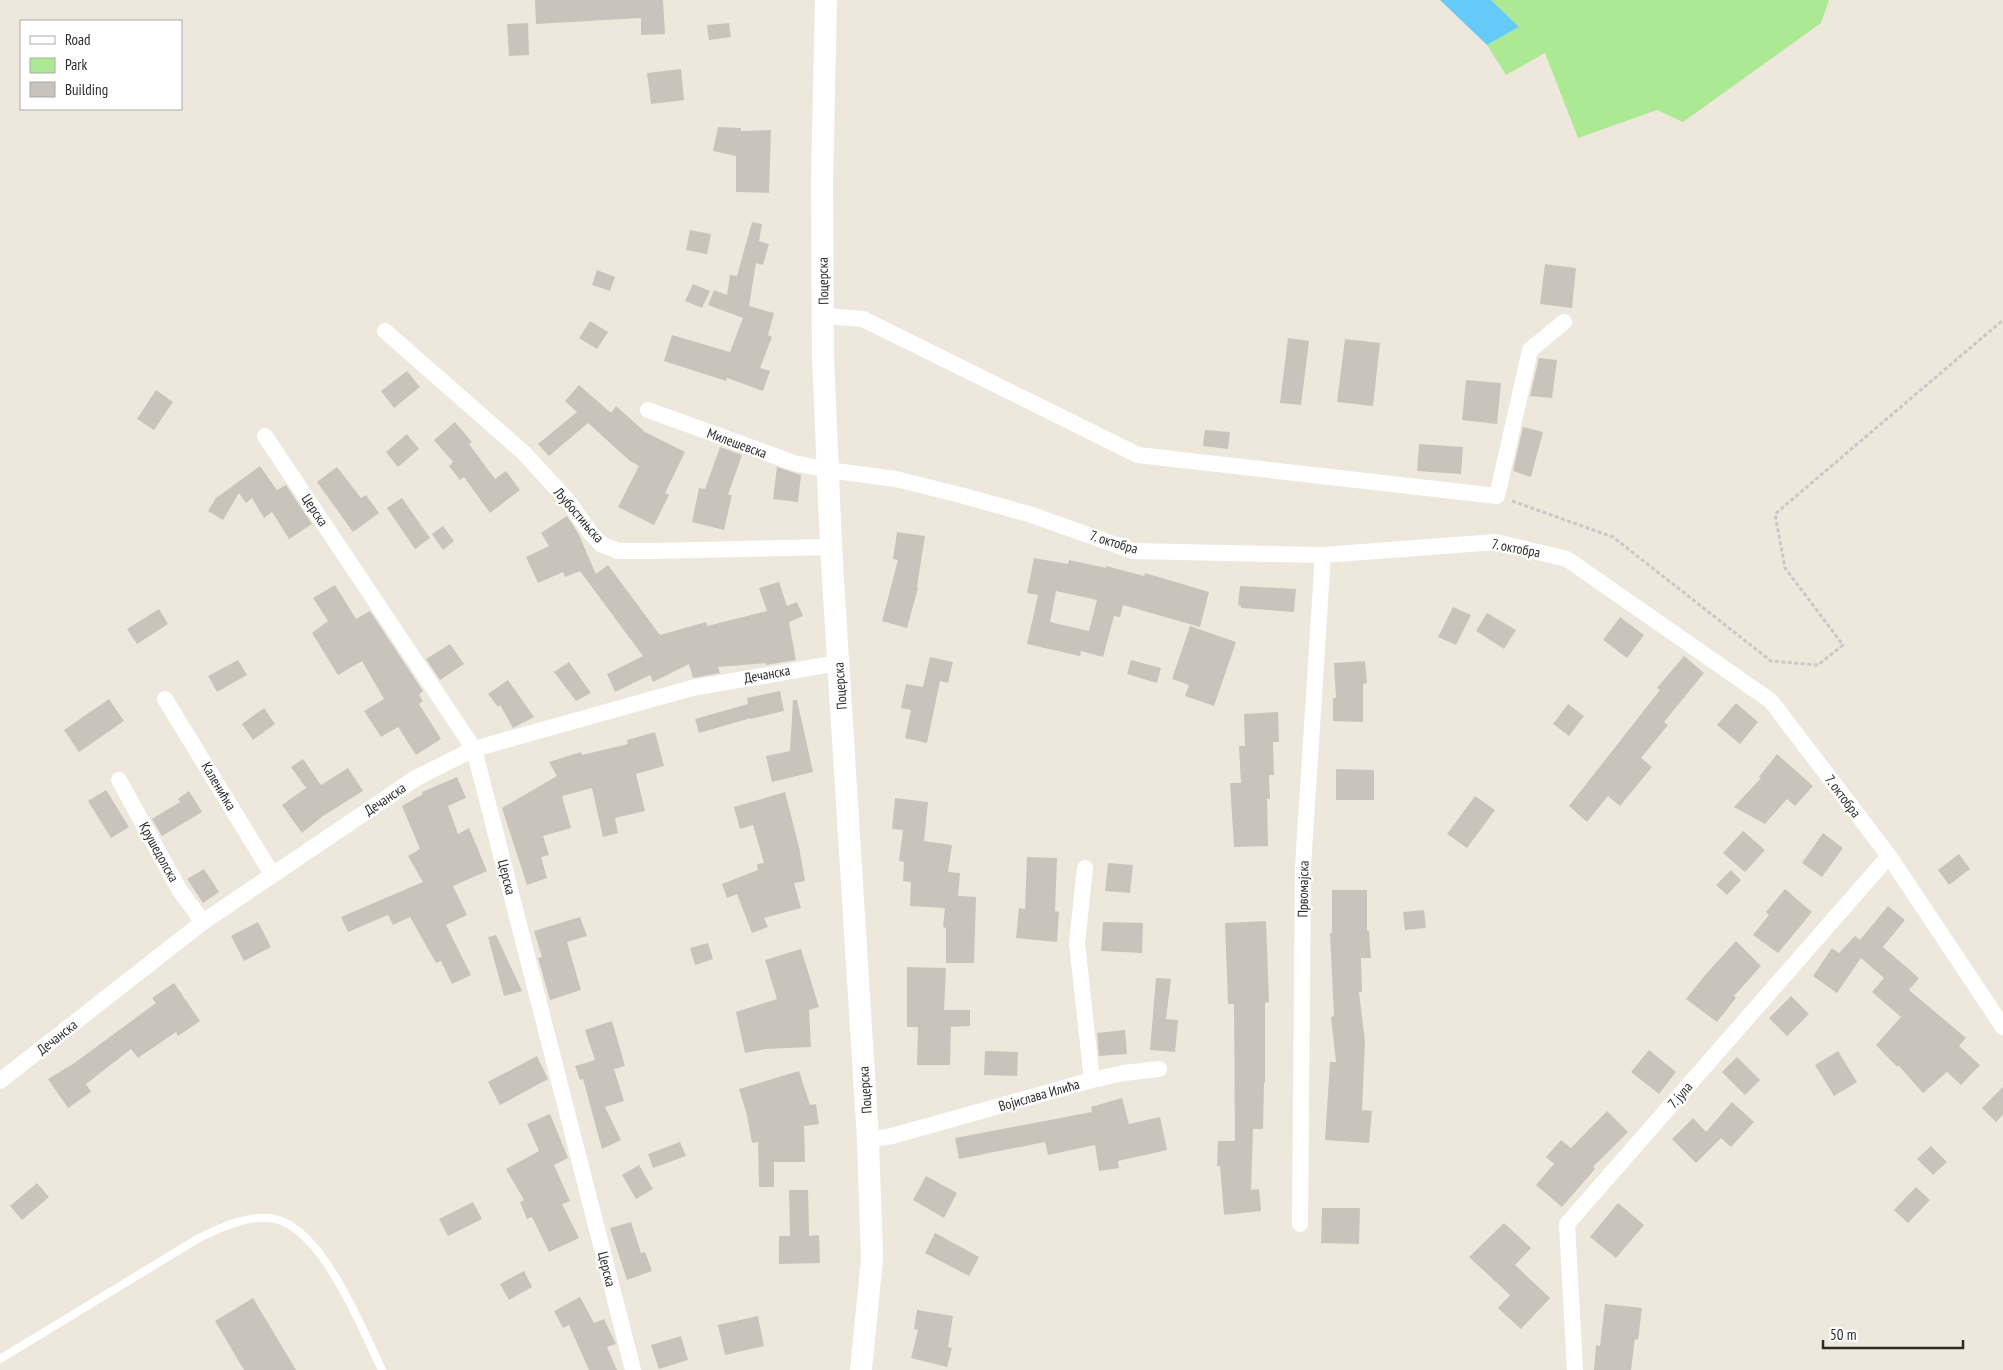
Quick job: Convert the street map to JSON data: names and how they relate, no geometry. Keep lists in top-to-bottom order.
{
  "streets": {
    "main road": ["Поцерска"],
    "street": [
      "Милешевска",
      "Церска",
      "Љубостињска",
      "7. октобра",
      "Дечанска",
      "Каленићка",
      "Крушедолска",
      "Првомајска",
      "Војислава Илића",
      "7. јула"
    ]
  },
  "crossings": [
    ["Поцерска", "Милешевска"],
    ["Поцерска", "Љубостињска"],
    ["Поцерска", "7. октобра"],
    ["Поцерска", "Дечанска"],
    ["Поцерска", "Војислава Илића"],
    ["Милешевска", "7. октобра"],
    ["Церска", "Дечанска"],
    ["7. октобра", "Првомајска"],
    ["7. октобра", "7. јула"],
    ["Дечанска", "Каленићка"],
    ["Дечанска", "Крушедолска"]
  ],
  "legend": ["Road", "Park", "Building"],
  "scale_bar": "50 m"
}
